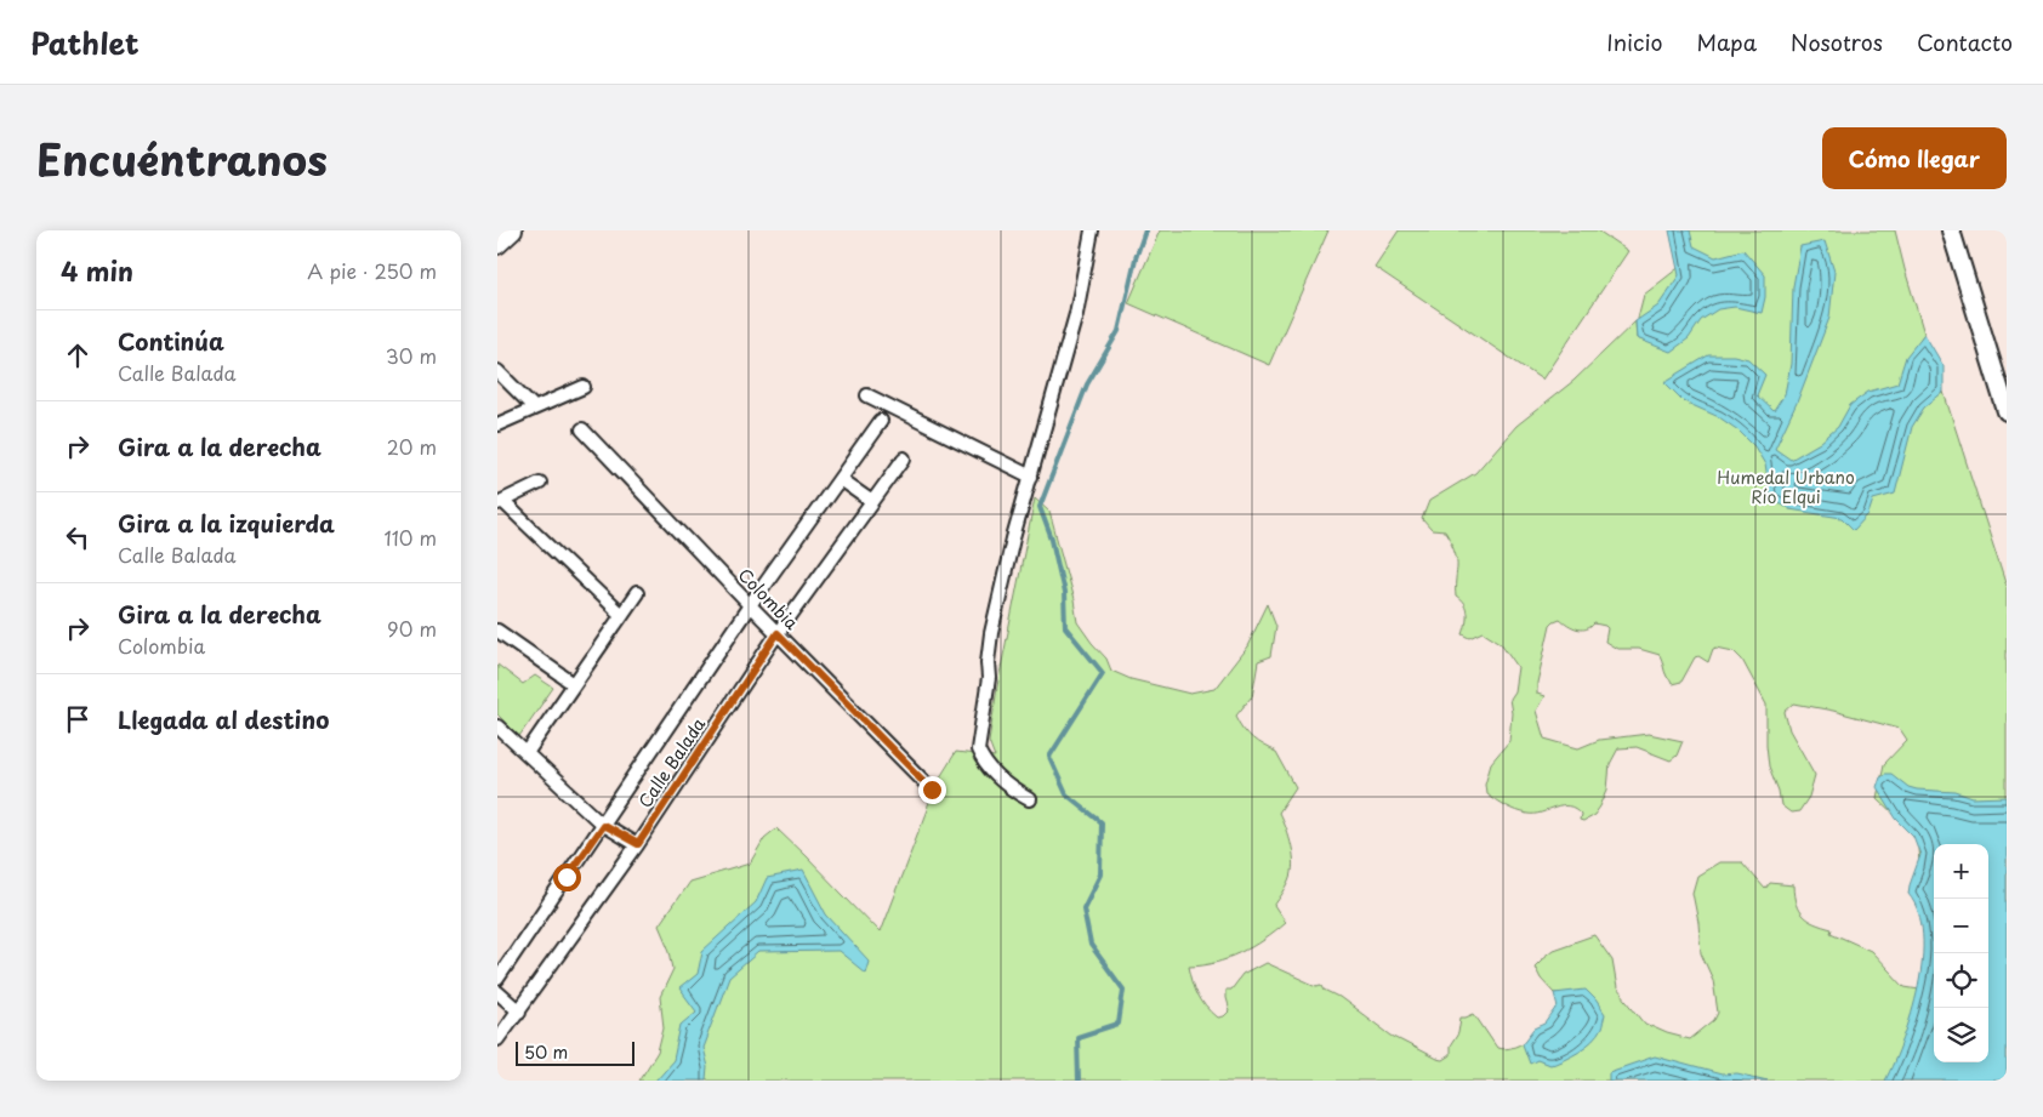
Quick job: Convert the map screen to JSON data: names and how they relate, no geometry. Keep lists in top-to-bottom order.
{
  "streets": {
    "street": ["Colombia", "Calle Balada"]
  },
  "crossings": [
    ["Colombia", "Calle Balada"]
  ],
  "parks": ["Humedal Urbano Río Elqui"],
  "scale_bar": "50 m",
  "page": {
    "header": "Pathlet",
    "nav": [
      "Inicio",
      "Mapa",
      "Nosotros",
      "Contacto"
    ],
    "title": "Encuéntranos",
    "buttons": "Cómo llegar",
    "heading": ["4 min", "A pie · 250 m"],
    "list": [
      ["Continúa", "Calle Balada", "30 m"],
      ["Gira a la derecha", "20 m"],
      ["Gira a la izquierda", "Calle Balada", "110 m"],
      ["Gira a la derecha", "Colombia", "90 m"],
      "Llegada al destino"
    ],
    "map_buttons": ["+", "−"],
    "scale": "50 m"
  }
}
